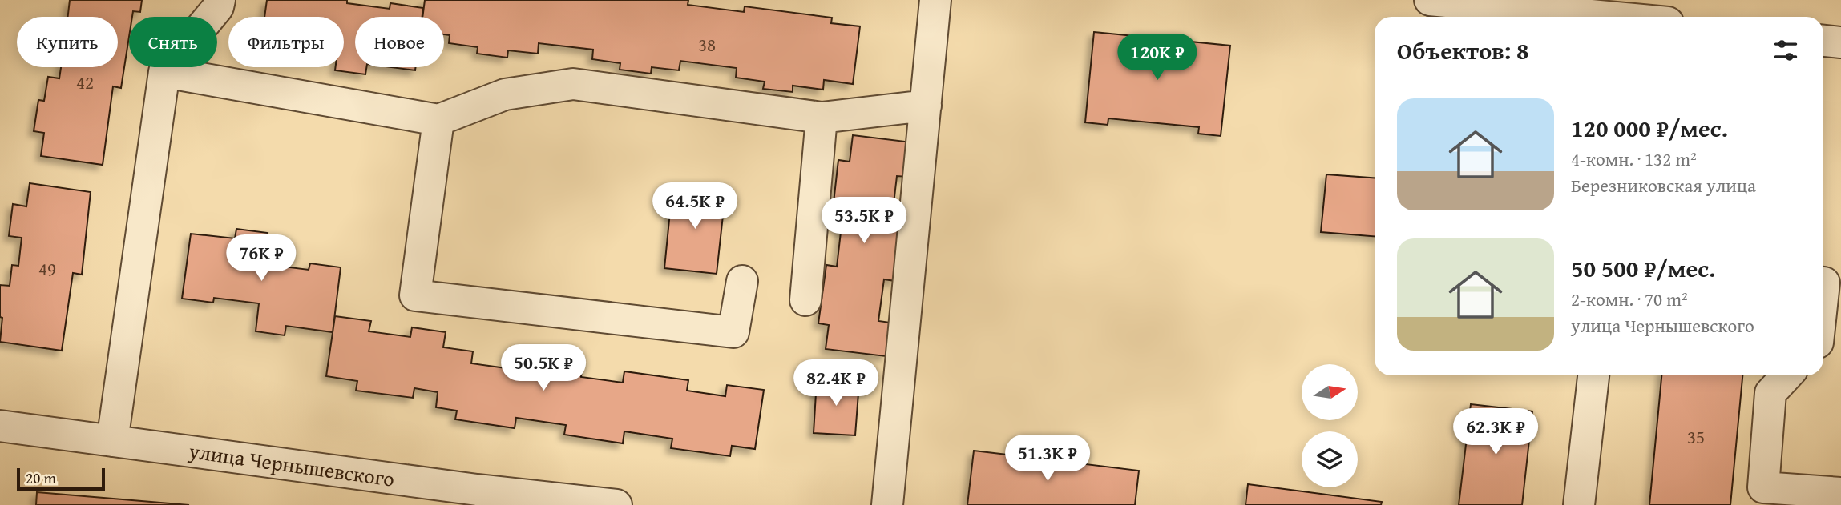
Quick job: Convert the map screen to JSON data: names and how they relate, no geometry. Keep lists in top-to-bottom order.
{
  "streets": {
    "street": ["улица Чернышевского"]
  },
  "house_numbers": [
    "38",
    "42",
    "49",
    "35"
  ],
  "scale_bar": "20 m",
  "north": "right",
  "page": {
    "chip": [
      "Купить",
      "Снять",
      "Фильтры",
      "Новое"
    ],
    "heading": "Объектов: 8",
    "price": [
      "120K ₽",
      "64.5K ₽",
      "53.5K ₽",
      "76K ₽",
      "50.5K ₽",
      "82.4K ₽",
      "62.3K ₽",
      "51.3K ₽"
    ],
    "list": [
      {
        "name": "120 000 ₽/мес.",
        "note": "4-комн. · 132 m² · Березниковская улица"
      },
      {
        "name": "50 500 ₽/мес.",
        "note": "2-комн. · 70 m² · улица Чернышевского"
      }
    ],
    "scale": "20 m"
  }
}
